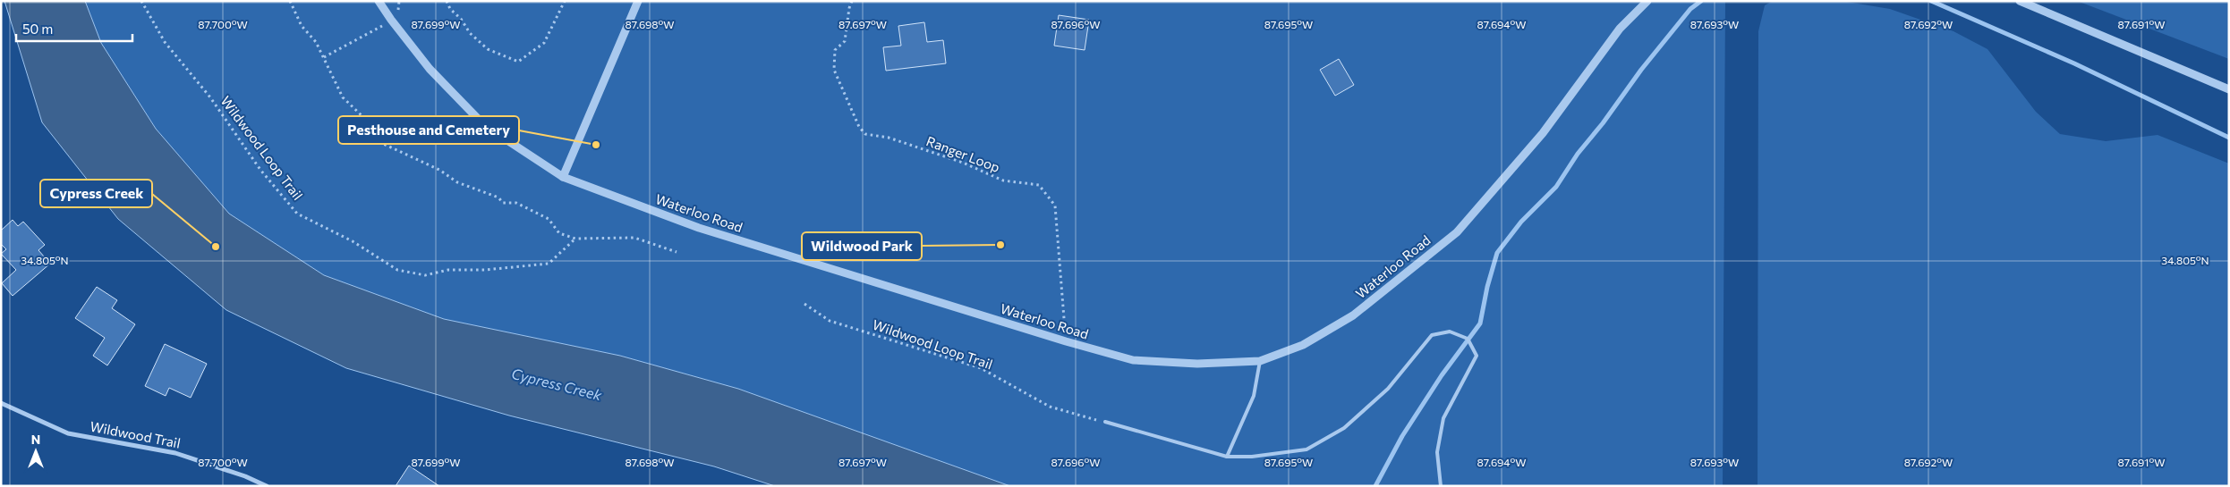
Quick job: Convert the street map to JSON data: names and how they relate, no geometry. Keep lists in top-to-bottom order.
{
  "streets": {
    "street": ["Waterloo Road", "Wildwood Trail"],
    "path": ["Wildwood Loop Trail", "Ranger Loop"]
  },
  "crossings": [
    ["Ranger Loop", "Waterloo Road"]
  ],
  "water": ["Cypress Creek"],
  "places": ["Pesthouse and Cemetery", "Wildwood Park", "Cypress Creek"],
  "scale_bar": "50 m",
  "north": "top",
  "coordinates": [
    "87.700°W",
    "87.699°W",
    "87.698°W",
    "87.697°W",
    "87.696°W",
    "87.695°W",
    "87.694°W",
    "87.693°W",
    "87.692°W",
    "87.691°W",
    "34.805°N"
  ]
}
